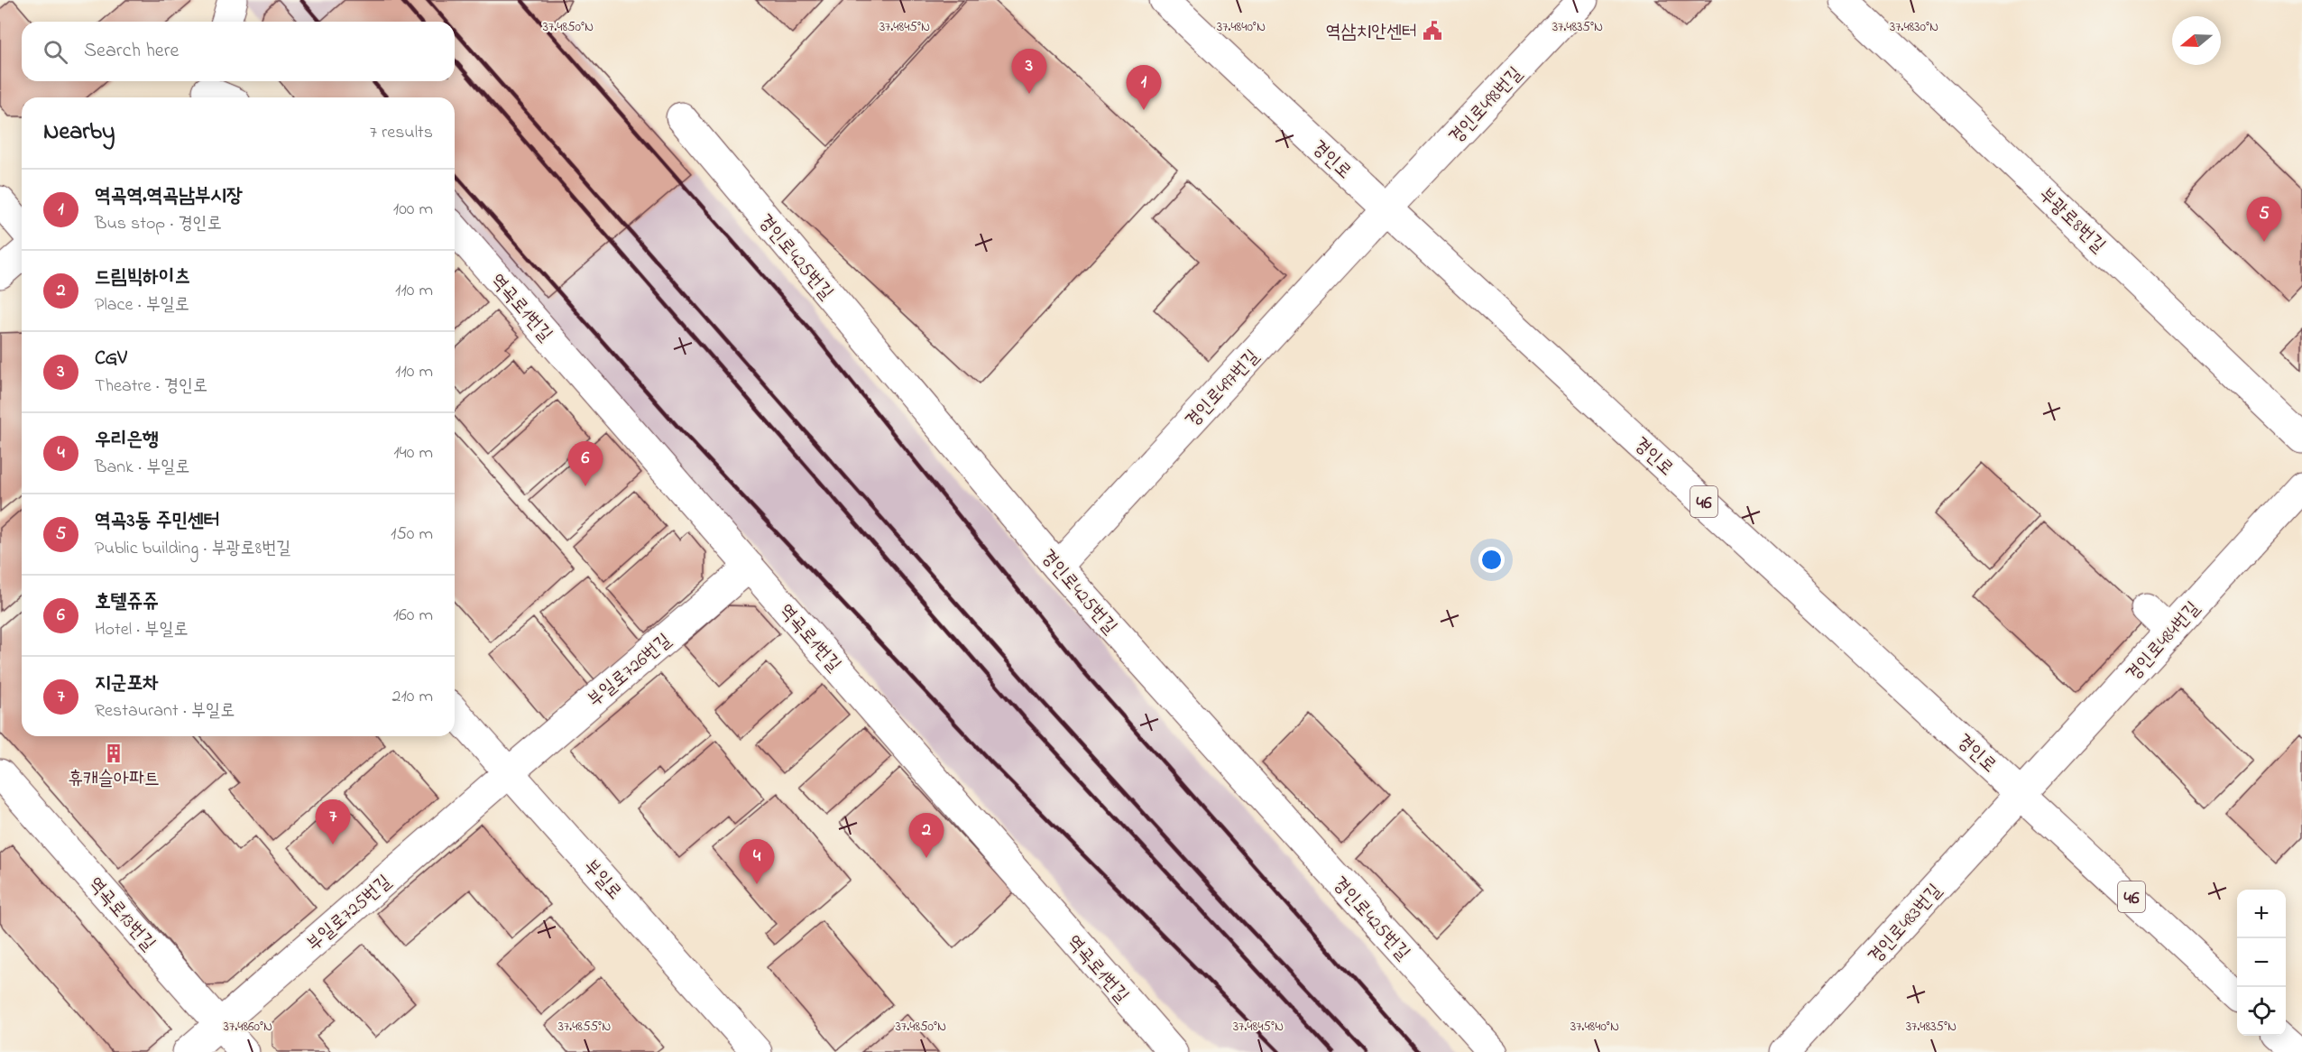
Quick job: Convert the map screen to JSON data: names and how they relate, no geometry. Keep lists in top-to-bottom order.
{
  "streets": {
    "street": [
      "경인로498번길",
      "경인로",
      "부광로8번길",
      "경인로425번길",
      "역곡로1번길",
      "경인로497번길",
      "46",
      "경인로484번길",
      "부일로726번길",
      "부일로",
      "부일로725번길",
      "역곡로13번길",
      "경인로483번길"
    ]
  },
  "crossings": [
    ["경인로498번길", "경인로"],
    ["경인로498번길", "경인로497번길"],
    ["경인로", "경인로497번길"],
    ["경인로", "경인로484번길"],
    ["경인로", "경인로483번길"],
    ["경인로425번길", "경인로497번길"],
    ["역곡로1번길", "부일로726번길"],
    ["경인로484번길", "경인로483번길"],
    ["부일로726번길", "부일로"],
    ["부일로726번길", "부일로725번길"],
    ["부일로", "부일로725번길"],
    ["부일로725번길", "역곡로13번길"]
  ],
  "places": {
    "public building": ["역삼치안센터"],
    "building": ["휴캐슬아파트"]
  },
  "north": "left",
  "page": {
    "search": "Search here",
    "pins": [
      "3",
      "1",
      "5",
      "6",
      "7",
      "2",
      "4"
    ],
    "heading": ["Nearby", "7 results"],
    "list": [
      {
        "mark": "1",
        "name": "역곡역.역곡남부시장",
        "note": "Bus stop · 경인로",
        "value": "100 m"
      },
      {
        "mark": "2",
        "name": "드림빅하이츠",
        "note": "Place · 부일로",
        "value": "110 m"
      },
      {
        "mark": "3",
        "name": "CGV",
        "note": "Theatre · 경인로",
        "value": "110 m"
      },
      {
        "mark": "4",
        "name": "우리은행",
        "note": "Bank · 부일로",
        "value": "140 m"
      },
      {
        "mark": "5",
        "name": "역곡3동 주민센터",
        "note": "Public building · 부광로8번길",
        "value": "150 m"
      },
      {
        "mark": "6",
        "name": "호텔쥬쥬",
        "note": "Hotel · 부일로",
        "value": "160 m"
      },
      {
        "mark": "7",
        "name": "지군포차",
        "note": "Restaurant · 부일로",
        "value": "210 m"
      }
    ],
    "map_buttons": ["+", "−"]
  },
  "coordinates": [
    "37.4850°N",
    "37.4845°N",
    "37.4840°N",
    "37.4835°N",
    "37.4830°N",
    "37.4860°N",
    "37.4855°N"
  ]
}
